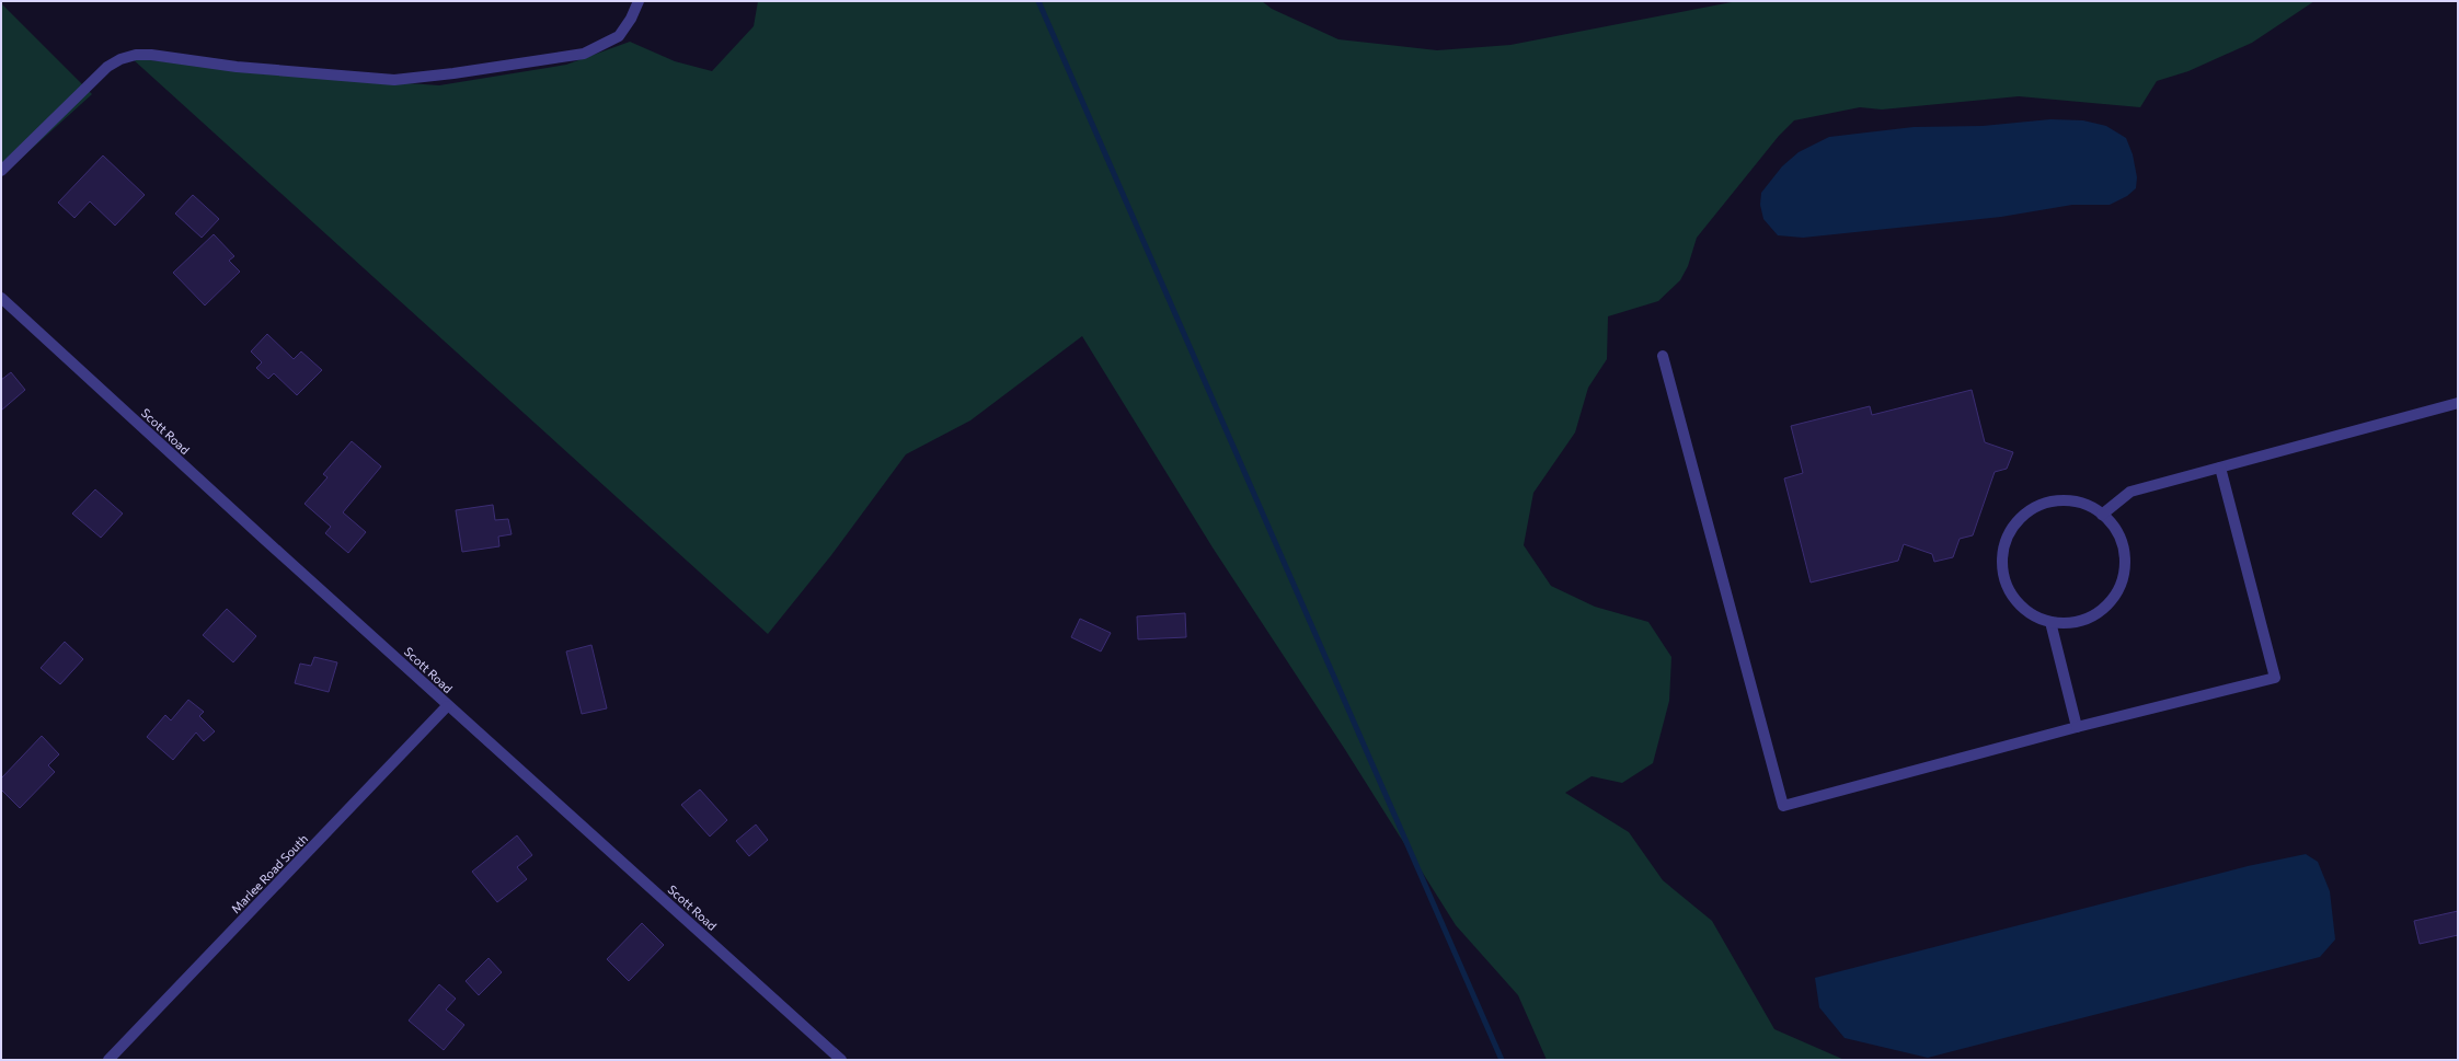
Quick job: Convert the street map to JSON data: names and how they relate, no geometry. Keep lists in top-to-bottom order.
{
  "streets": {
    "street": ["Scott Road", "Marlee Road South"]
  },
  "crossings": [
    ["Scott Road", "Marlee Road South"]
  ]
}
